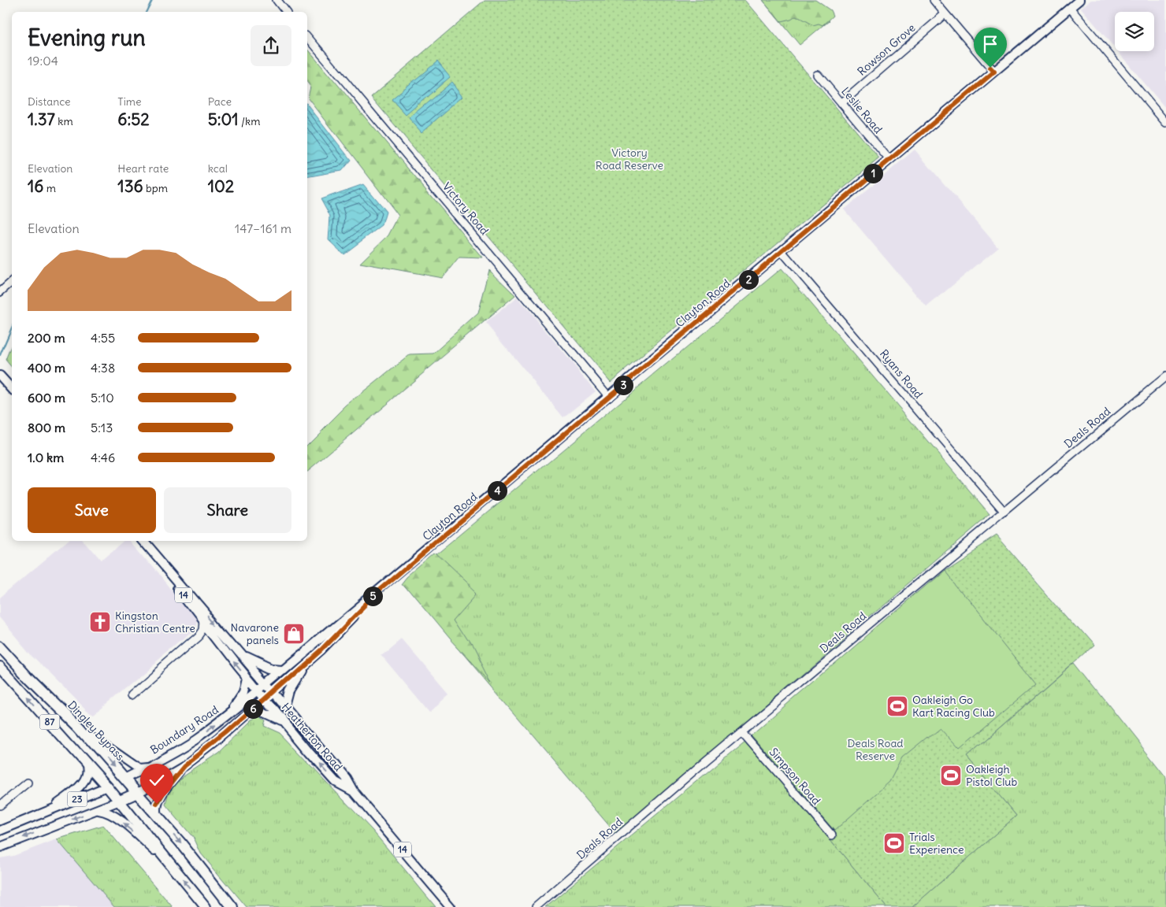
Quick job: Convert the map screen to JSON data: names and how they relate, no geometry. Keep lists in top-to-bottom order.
{
  "streets": {
    "highway": [
      "87",
      "Boundary Road",
      "Dingley Bypass",
      "23"
    ],
    "main road": ["Clayton Road", "14", "Heatherton Road"],
    "street": [
      "Rowson Grove",
      "Leslie Road",
      "Victory Road",
      "Ryans Road",
      "Deals Road",
      "Simpson Road"
    ]
  },
  "crossings": [
    ["Rowson Grove", "Leslie Road"],
    ["Leslie Road", "Clayton Road"],
    ["Victory Road", "Clayton Road"],
    ["Clayton Road", "Ryans Road"],
    ["Clayton Road", "14"],
    ["Clayton Road", "Boundary Road"],
    ["Clayton Road", "Heatherton Road"],
    ["Clayton Road", "23"],
    ["Ryans Road", "Deals Road"],
    ["Deals Road", "Simpson Road"],
    ["14", "Boundary Road"],
    ["14", "Heatherton Road"],
    ["87", "Boundary Road"],
    ["87", "23"],
    ["Boundary Road", "Dingley Bypass"],
    ["Boundary Road", "Heatherton Road"],
    ["Dingley Bypass", "23"],
    ["Heatherton Road", "23"]
  ],
  "parks": ["Victory Road Reserve", "Deals Road Reserve"],
  "places": {
    "church": ["Kingston Christian Centre"],
    "shop": ["Navarone panels"],
    "sports": ["Oakleigh Go Kart Racing Club", "Oakleigh Pistol Club", "Trials Experience"]
  },
  "page": {
    "heading": ["Evening run", "19:04"],
    "stats": [
      ["Distance", "1.37 km"],
      ["Time", "6:52"],
      ["Pace", "5:01 /km"],
      ["Elevation", "16 m"],
      ["Heart rate", "136 bpm"],
      ["kcal", "102"]
    ],
    "pins": [
      "1",
      "2",
      "3",
      "4",
      "5",
      "6"
    ],
    "chart": ["Elevation", "147–161 m"],
    "list": [
      {
        "name": "200 m",
        "note": "4:55"
      },
      {
        "name": "400 m",
        "note": "4:38"
      },
      {
        "name": "600 m",
        "note": "5:10"
      },
      {
        "name": "800 m",
        "note": "5:13"
      },
      {
        "name": "1.0 km",
        "note": "4:46"
      }
    ],
    "buttons": ["Save", "Share"]
  }
}
